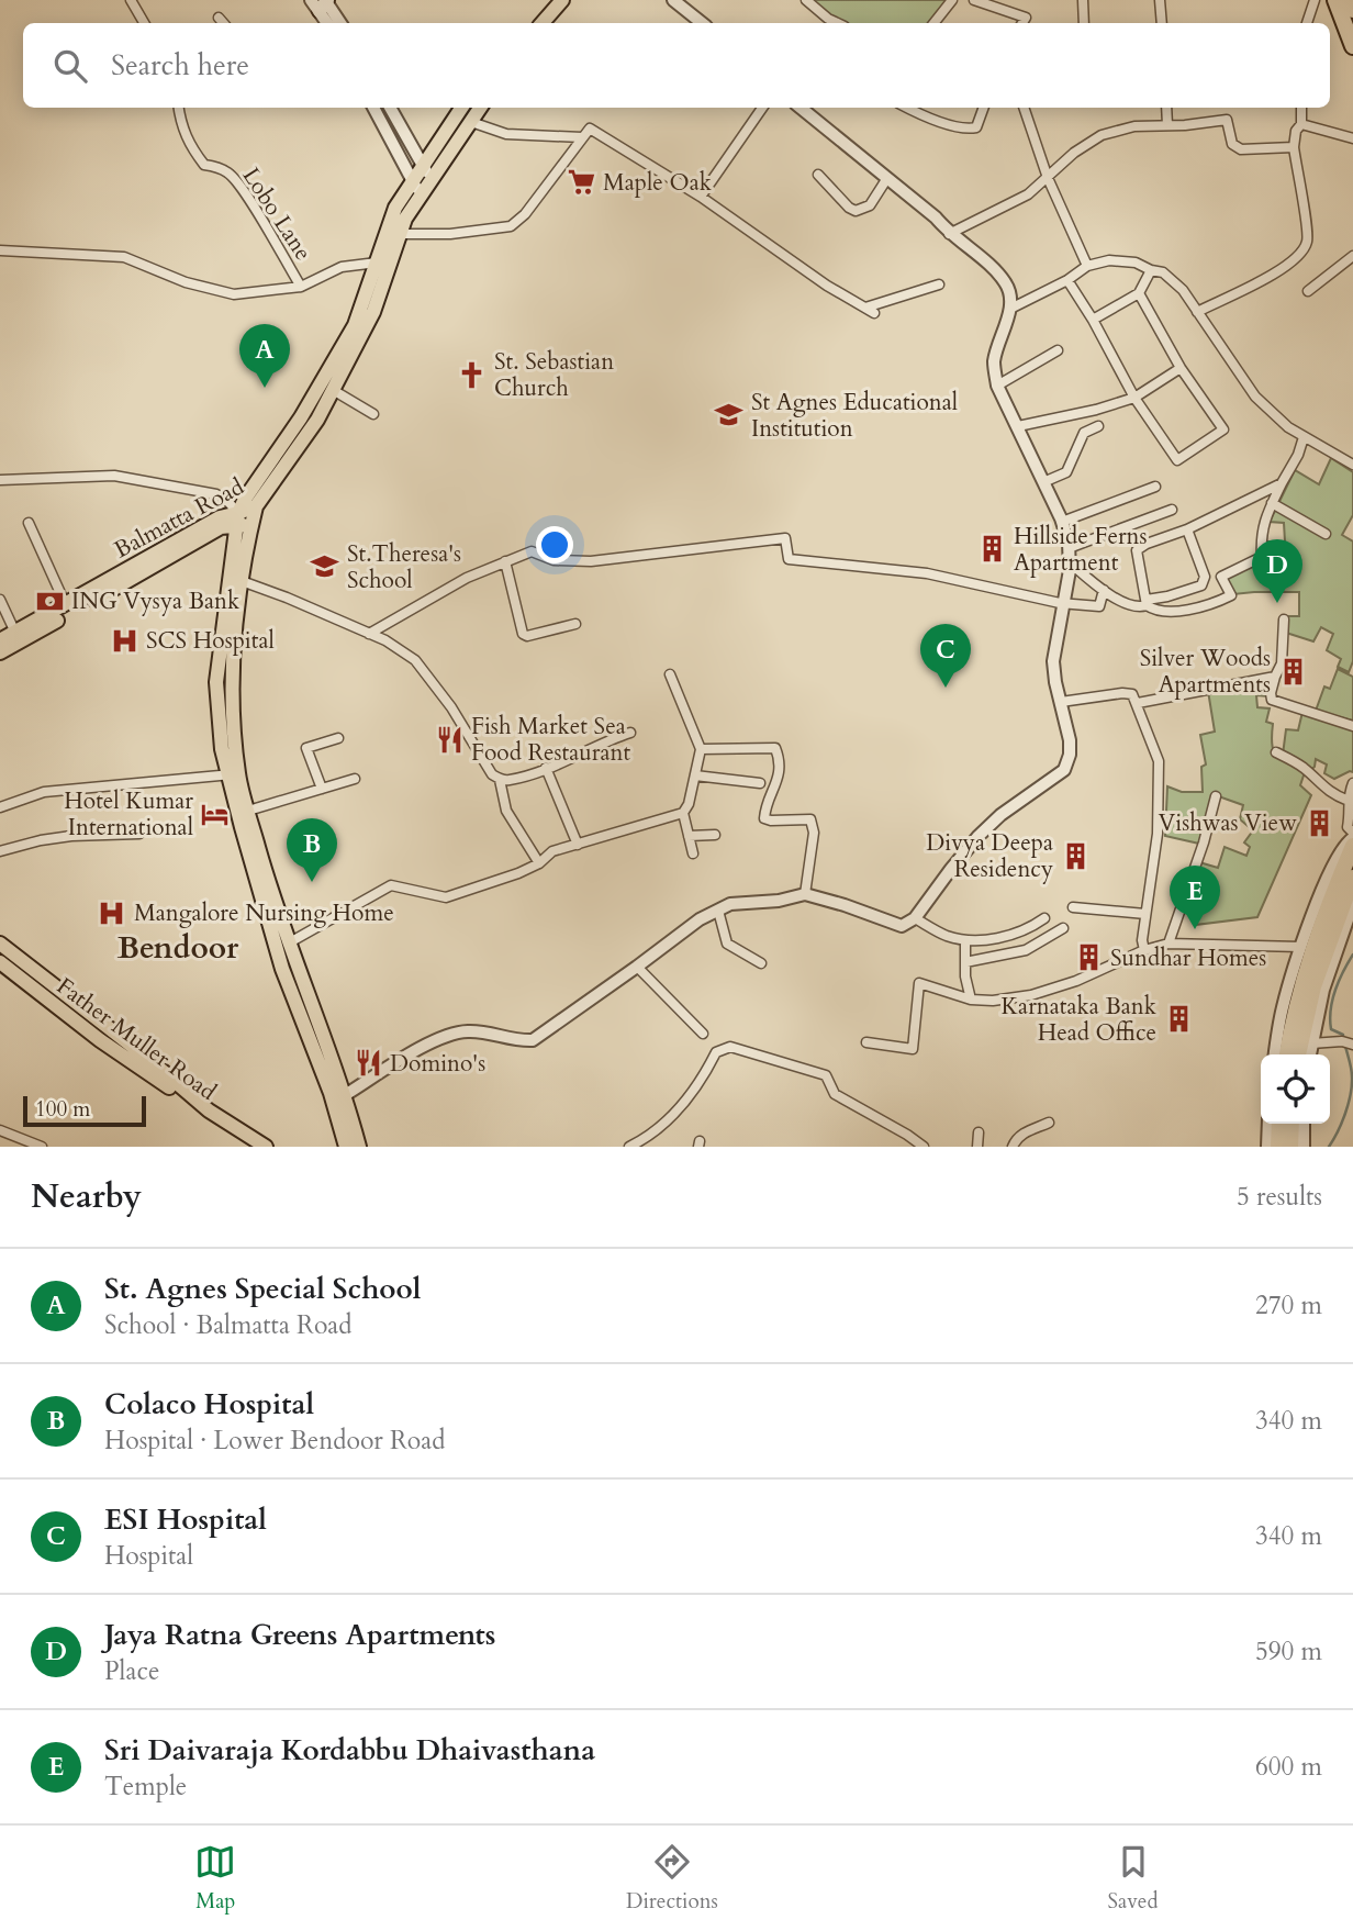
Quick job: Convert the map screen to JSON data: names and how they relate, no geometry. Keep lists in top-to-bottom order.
{
  "streets": {
    "main road": ["Balmatta Road", "Father Muller Road"],
    "street": ["Lobo Lane"]
  },
  "districts": ["Bendoor"],
  "places": {
    "supermarket": ["Maple Oak"],
    "church": ["St. Sebastian Church"],
    "school or university": ["St Agnes Educational Institution", "St.Theresa's School"],
    "building": [
      "Hillside Ferns Apartment",
      "Silver Woods Apartments",
      "Vishwas View",
      "Divya Deepa Residency",
      "Sundhar Homes",
      "Karnataka Bank Head Office"
    ],
    "bank": ["ING Vysya Bank"],
    "hospital": ["SCS Hospital", "Mangalore Nursing Home"],
    "restaurant": ["Fish Market Sea Food Restaurant", "Domino's"],
    "hotel": ["Hotel Kumar International"]
  },
  "scale_bar": "100 m",
  "page": {
    "search": "Search here",
    "pins": [
      "A",
      "D",
      "C",
      "B",
      "E"
    ],
    "scale": "100 m",
    "heading": ["Nearby", "5 results"],
    "list": [
      {
        "mark": "A",
        "name": "St. Agnes Special School",
        "note": "School · Balmatta Road",
        "value": "270 m"
      },
      {
        "mark": "B",
        "name": "Colaco Hospital",
        "note": "Hospital · Lower Bendoor Road",
        "value": "340 m"
      },
      {
        "mark": "C",
        "name": "ESI Hospital",
        "note": "Hospital",
        "value": "340 m"
      },
      {
        "mark": "D",
        "name": "Jaya Ratna Greens Apartments",
        "note": "Place",
        "value": "590 m"
      },
      {
        "mark": "E",
        "name": "Sri Daivaraja Kordabbu Dhaivasthana",
        "note": "Temple",
        "value": "600 m"
      }
    ],
    "nav": ["Map", "Directions", "Saved"]
  }
}
